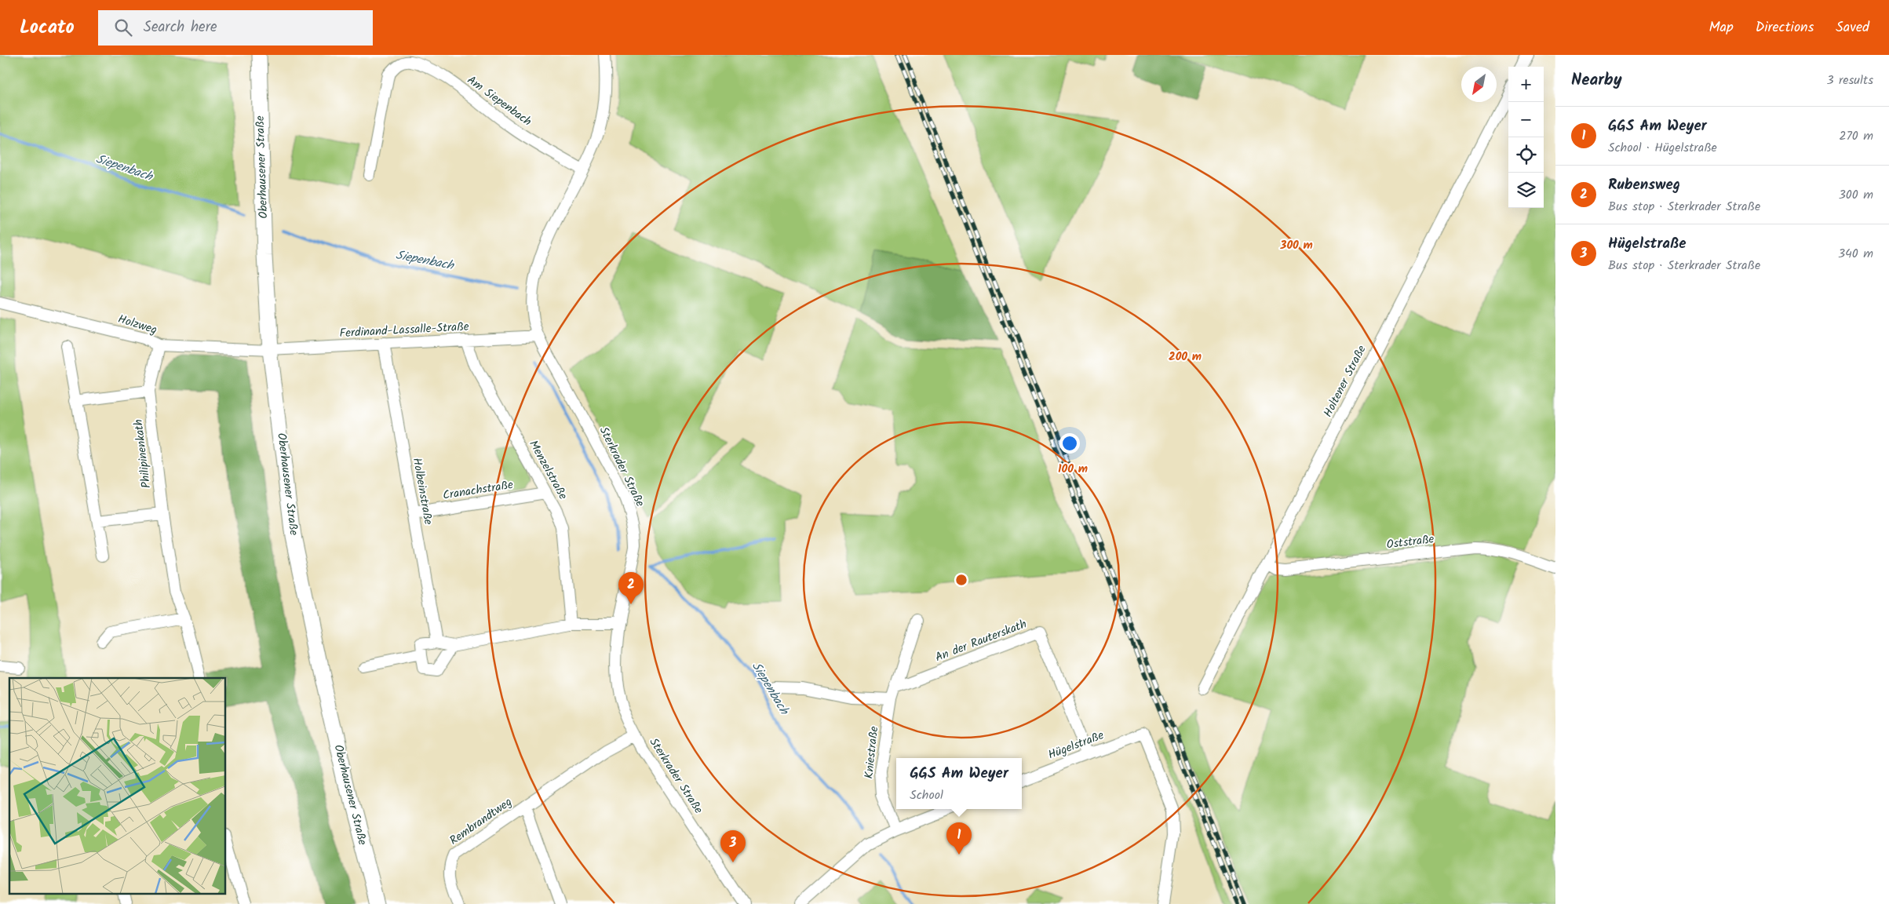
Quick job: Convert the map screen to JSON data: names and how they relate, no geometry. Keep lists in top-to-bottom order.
{
  "streets": {
    "main road": ["Oberhausener Straße"],
    "street": [
      "Am Siepenbach",
      "Holzweg",
      "Ferdinand-Lassalle-Straße",
      "Holtener Straße",
      "Philipinenkath",
      "Sterkrader Straße",
      "Menzelstraße",
      "Cranachstraße",
      "Holbeinstraße",
      "Oststraße",
      "An der Rauterskath",
      "Hügelstraße",
      "Kniestraße",
      "Rembrandtweg"
    ]
  },
  "crossings": [
    ["Am Siepenbach", "Sterkrader Straße"],
    ["Oberhausener Straße", "Holzweg"],
    ["Oberhausener Straße", "Ferdinand-Lassalle-Straße"],
    ["Holzweg", "Ferdinand-Lassalle-Straße"],
    ["Holzweg", "Philipinenkath"],
    ["Ferdinand-Lassalle-Straße", "Sterkrader Straße"],
    ["Ferdinand-Lassalle-Straße", "Menzelstraße"],
    ["Ferdinand-Lassalle-Straße", "Holbeinstraße"],
    ["Holtener Straße", "Oststraße"],
    ["Sterkrader Straße", "Rembrandtweg"],
    ["Menzelstraße", "Cranachstraße"],
    ["Cranachstraße", "Holbeinstraße"],
    ["An der Rauterskath", "Hügelstraße"],
    ["An der Rauterskath", "Kniestraße"]
  ],
  "water": ["Siepenbach"],
  "north": "bottom left",
  "page": {
    "header": "Locato",
    "search": "Search here",
    "nav": ["Map", "Directions", "Saved"],
    "heading": ["Nearby", "3 results"],
    "map_buttons": ["+", "−"],
    "list": [
      {
        "mark": "1",
        "name": "GGS Am Weyer",
        "note": "School · Hügelstraße",
        "value": "270 m"
      },
      {
        "mark": "2",
        "name": "Rubensweg",
        "note": "Bus stop · Sterkrader Straße",
        "value": "300 m"
      },
      {
        "mark": "3",
        "name": "Hügelstraße",
        "note": "Bus stop · Sterkrader Straße",
        "value": "340 m"
      }
    ],
    "pins": ["2", "1", "3"],
    "popup": ["GGS Am Weyer", "School"]
  },
  "rings": ["300 m", "200 m", "100 m"]
}
